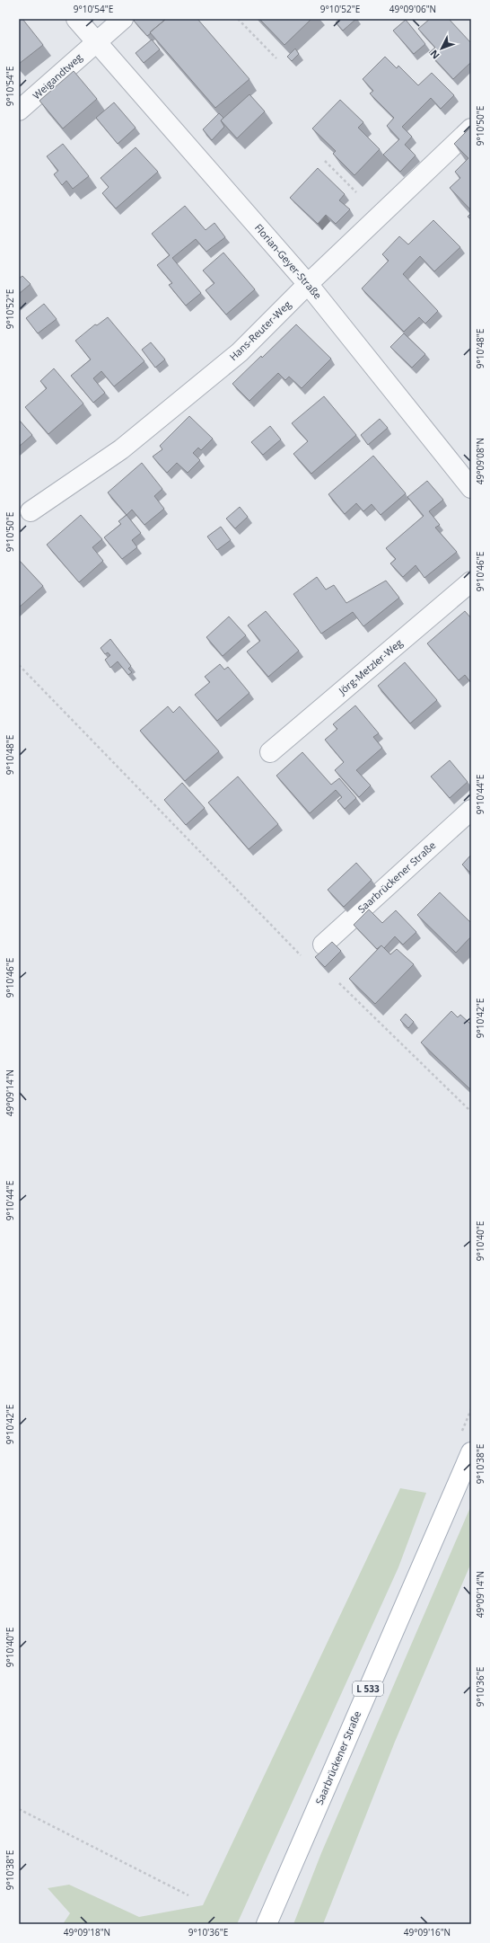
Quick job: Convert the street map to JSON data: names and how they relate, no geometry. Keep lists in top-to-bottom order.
{
  "streets": {
    "main road": ["Saarbrückener Straße", "L 533"],
    "street": [
      "Weigandtweg",
      "Florian-Geyer-Straße",
      "Hans-Reuter-Weg",
      "Jörg-Metzler-Weg"
    ]
  },
  "crossings": [
    ["Weigandtweg", "Florian-Geyer-Straße"],
    ["Florian-Geyer-Straße", "Hans-Reuter-Weg"]
  ],
  "north": "bottom left",
  "coordinates": [
    "9°10'54\"E",
    "9°10'52\"E",
    "49°09'06\"N",
    "9°10'50\"E",
    "9°10'48\"E",
    "49°09'08\"N",
    "9°10'46\"E",
    "9°10'44\"E",
    "9°10'42\"E",
    "49°09'14\"N",
    "9°10'40\"E",
    "9°10'38\"E",
    "9°10'36\"E",
    "49°09'18\"N",
    "49°09'16\"N"
  ]
}
